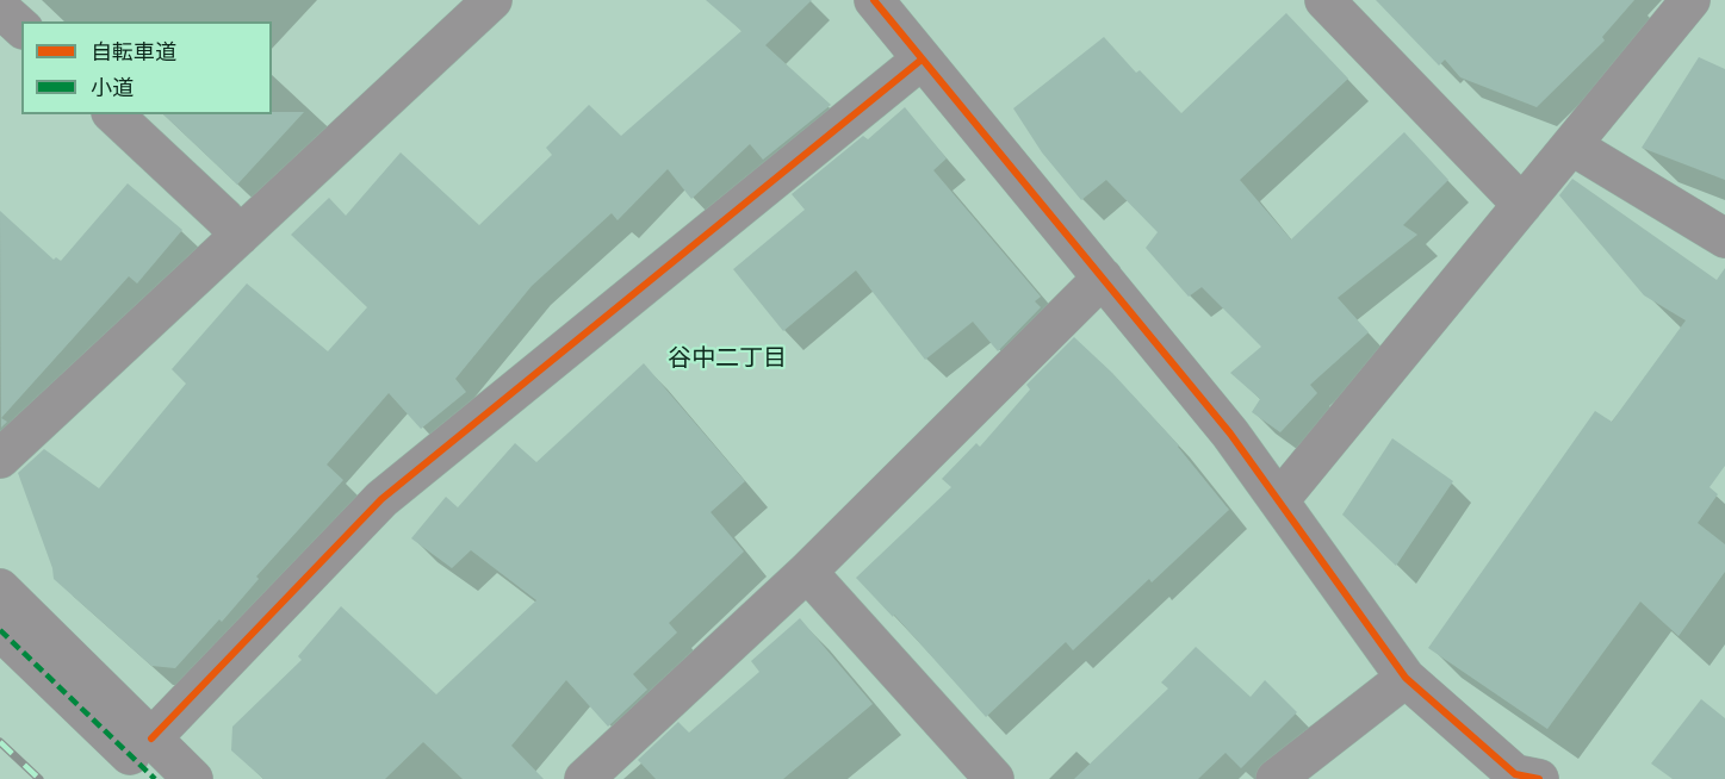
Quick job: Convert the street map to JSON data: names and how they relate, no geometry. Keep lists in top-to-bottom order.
{
  "districts": ["谷中二丁目"],
  "legend": ["自転車道", "小道"]
}
